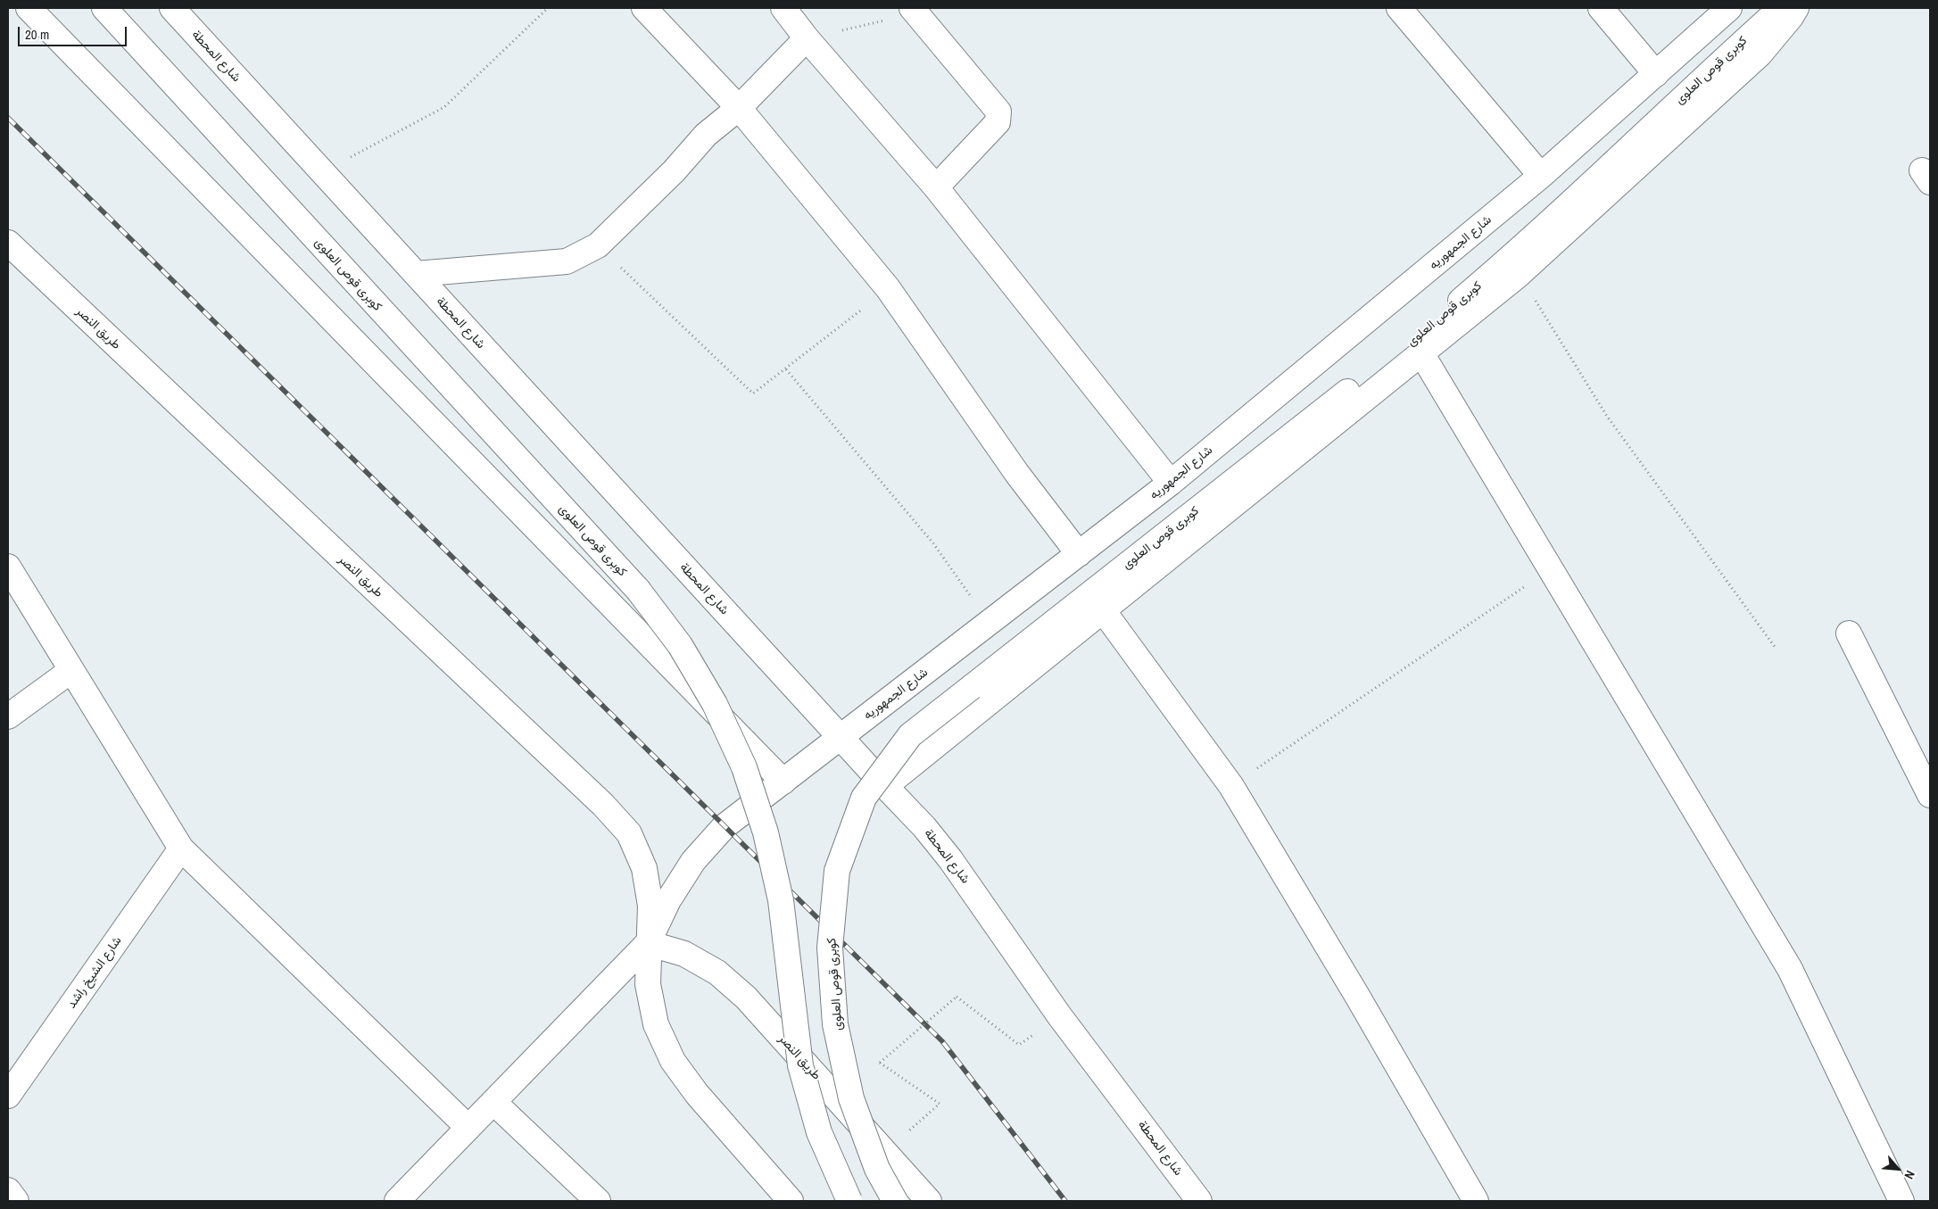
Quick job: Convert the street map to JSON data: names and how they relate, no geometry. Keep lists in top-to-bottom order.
{
  "streets": {
    "street": [
      "شارع المحطة",
      "كوبرى قوص العلوى",
      "شارع الجمهوريه",
      "طريق النصر",
      "شارع الشيخ راشد"
    ]
  },
  "crossings": [
    ["شارع المحطة", "شارع الجمهوريه"],
    ["شارع الجمهوريه", "طريق النصر"]
  ],
  "scale_bar": "20 m",
  "north": "bottom right"
}
